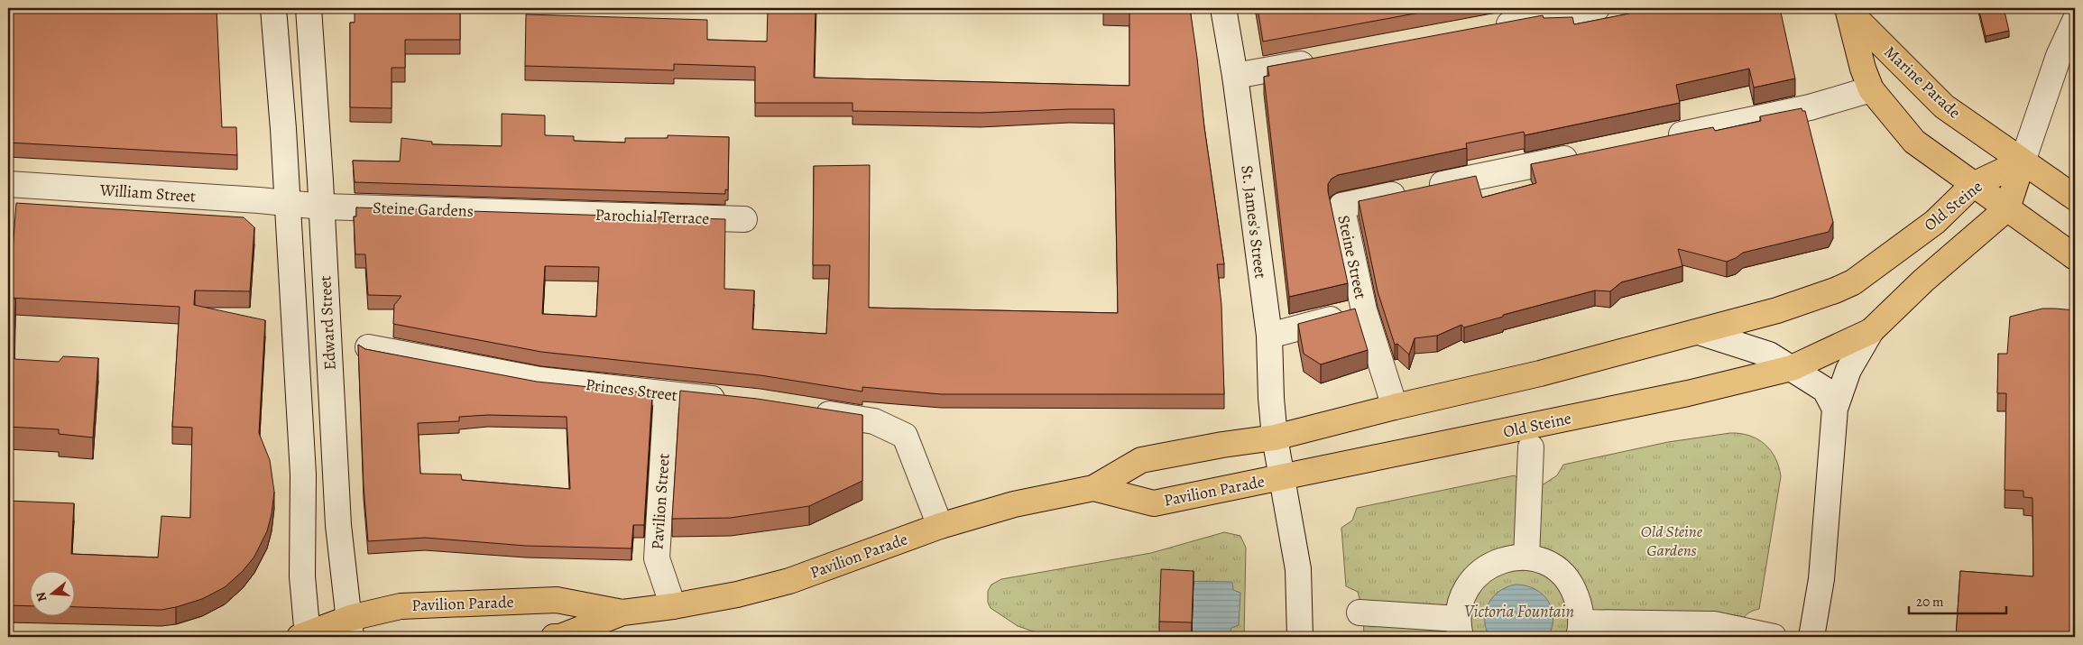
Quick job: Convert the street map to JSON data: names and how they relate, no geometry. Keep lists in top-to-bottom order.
{
  "streets": {
    "main road": ["Marine Parade", "Old Steine", "Pavilion Parade"],
    "street": [
      "William Street",
      "Steine Gardens",
      "Parochial Terrace",
      "St. James's Street",
      "Steine Street",
      "Edward Street",
      "Princes Street",
      "Pavilion Street"
    ]
  },
  "crossings": [
    ["Marine Parade", "Old Steine"],
    ["William Street", "Steine Gardens"],
    ["William Street", "Edward Street"],
    ["Old Steine", "St. James's Street"],
    ["Old Steine", "Steine Street"],
    ["Old Steine", "Pavilion Parade"],
    ["Steine Gardens", "Parochial Terrace"],
    ["Steine Gardens", "Edward Street"],
    ["St. James's Street", "Steine Street"],
    ["St. James's Street", "Pavilion Parade"],
    ["Edward Street", "Pavilion Parade"],
    ["Princes Street", "Pavilion Street"],
    ["Pavilion Parade", "Pavilion Street"]
  ],
  "water": ["Victoria Fountain"],
  "parks": ["Old Steine Gardens"],
  "scale_bar": "20 m",
  "north": "left"
}
